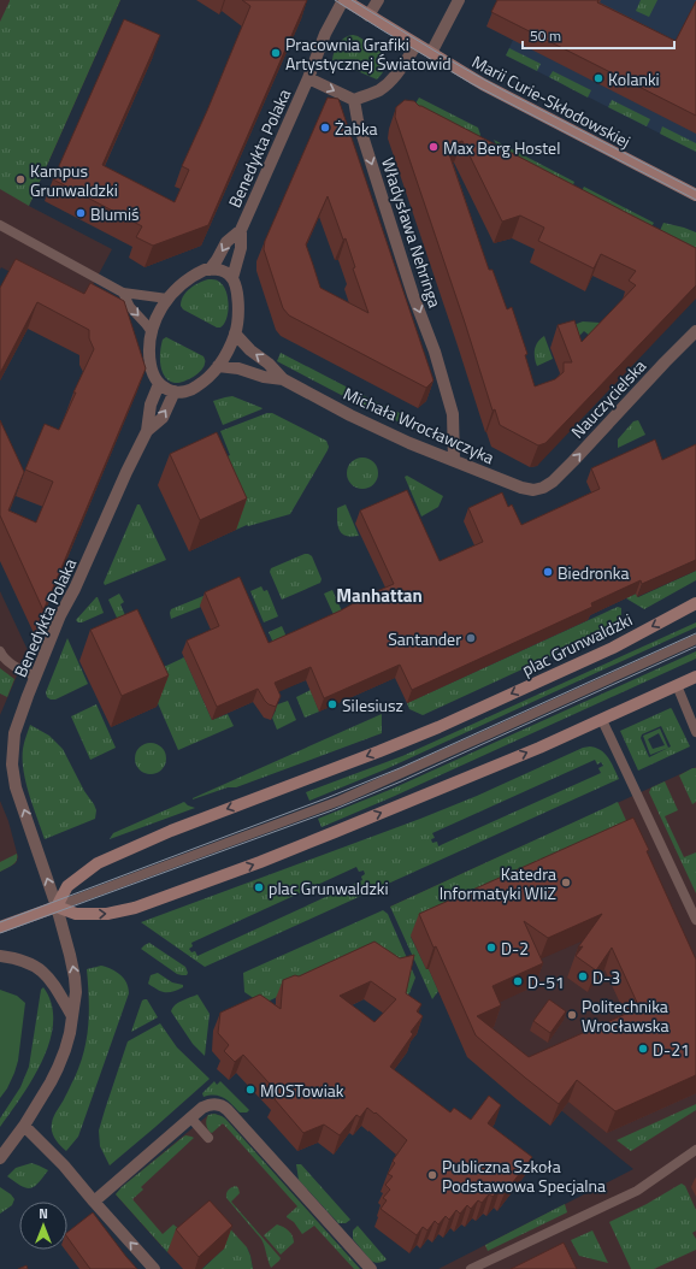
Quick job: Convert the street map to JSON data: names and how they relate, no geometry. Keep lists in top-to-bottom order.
{
  "streets": {
    "main road": ["Marii Curie-Skłodowskiej", "plac Grunwaldzki"],
    "street": [
      "Benedykta Polaka",
      "Władysława Nehringa",
      "Nauczycielska",
      "Michała Wrocławczyka"
    ]
  },
  "crossings": [
    ["Marii Curie-Skłodowskiej", "Benedykta Polaka"],
    ["Benedykta Polaka", "Michała Wrocławczyka"],
    ["Benedykta Polaka", "plac Grunwaldzki"],
    ["Władysława Nehringa", "Michała Wrocławczyka"],
    ["Nauczycielska", "Michała Wrocławczyka"]
  ],
  "one_way": ["Władysława Nehringa", "Nauczycielska"],
  "districts": ["Manhattan"],
  "places": [
    "Pracownia Grafiki Artystycznej Światowid",
    "Kolanki",
    "Żabka",
    "Max Berg Hostel",
    "Kampus Grunwaldzki",
    "Blumiś",
    "Biedronka",
    "Santander",
    "Silesiusz",
    "Katedra Informatyki WIiZ",
    "plac Grunwaldzki",
    "D-2",
    "D-3",
    "D-51",
    "Politechnika Wrocławska",
    "D-21",
    "MOSTowiak",
    "Publiczna Szkoła Podstawowa Specjalna"
  ],
  "scale_bar": "50 m",
  "north": "top"
}
